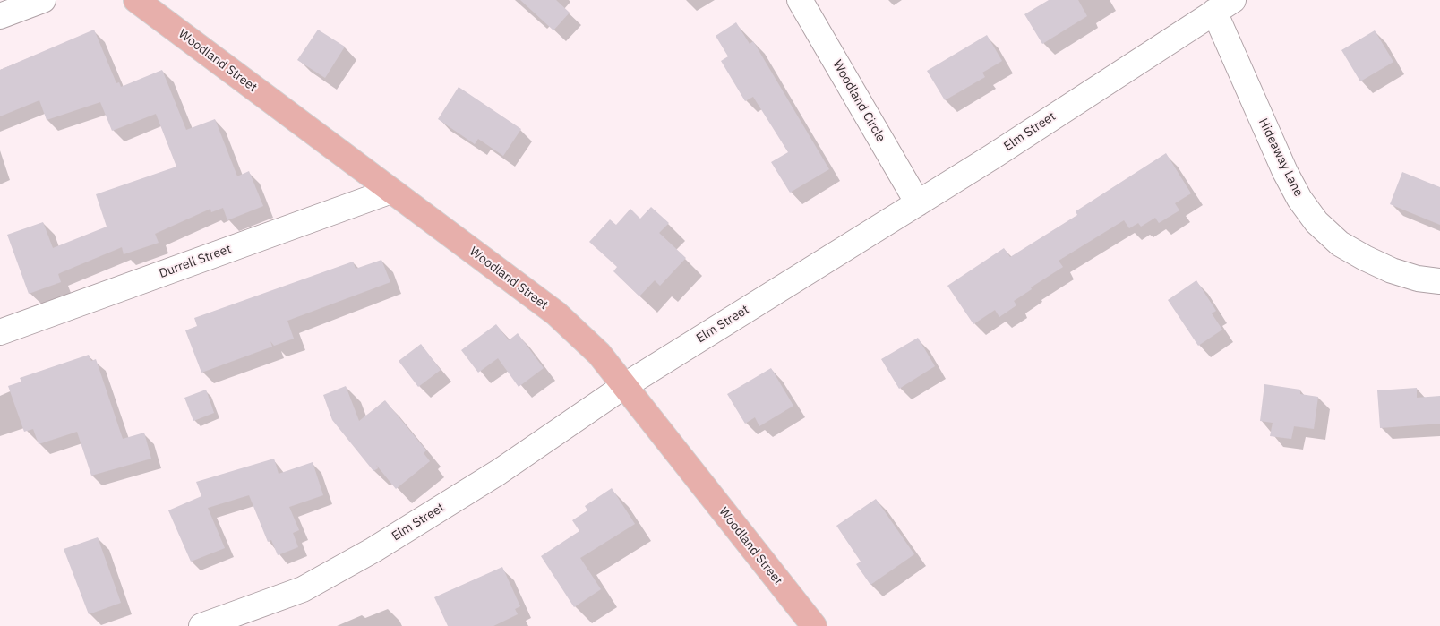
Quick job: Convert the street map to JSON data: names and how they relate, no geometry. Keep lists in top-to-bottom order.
{
  "streets": {
    "main road": ["Woodland Street"],
    "street": [
      "Woodland Circle",
      "Elm Street",
      "Hideaway Lane",
      "Durrell Street"
    ]
  },
  "crossings": [
    ["Woodland Street", "Elm Street"],
    ["Woodland Street", "Durrell Street"],
    ["Woodland Circle", "Elm Street"],
    ["Elm Street", "Hideaway Lane"]
  ]
}
